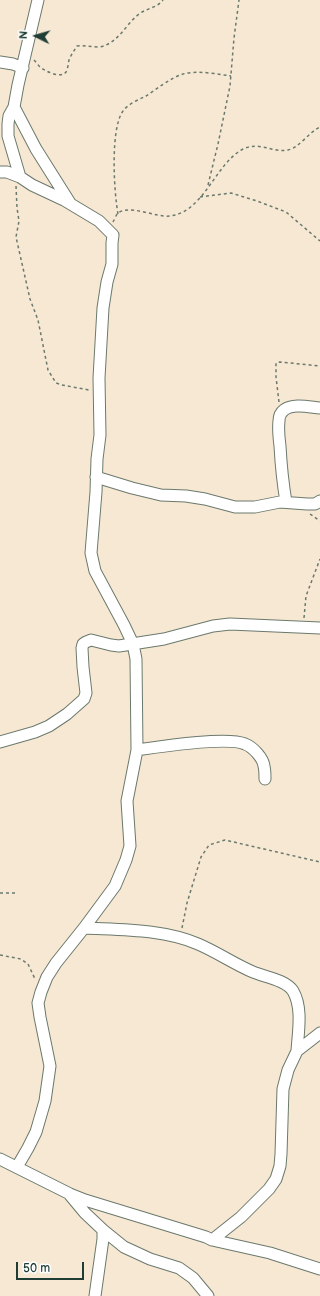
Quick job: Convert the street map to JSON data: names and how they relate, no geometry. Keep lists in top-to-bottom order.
{
  "scale_bar": "50 m",
  "north": "left"
}
